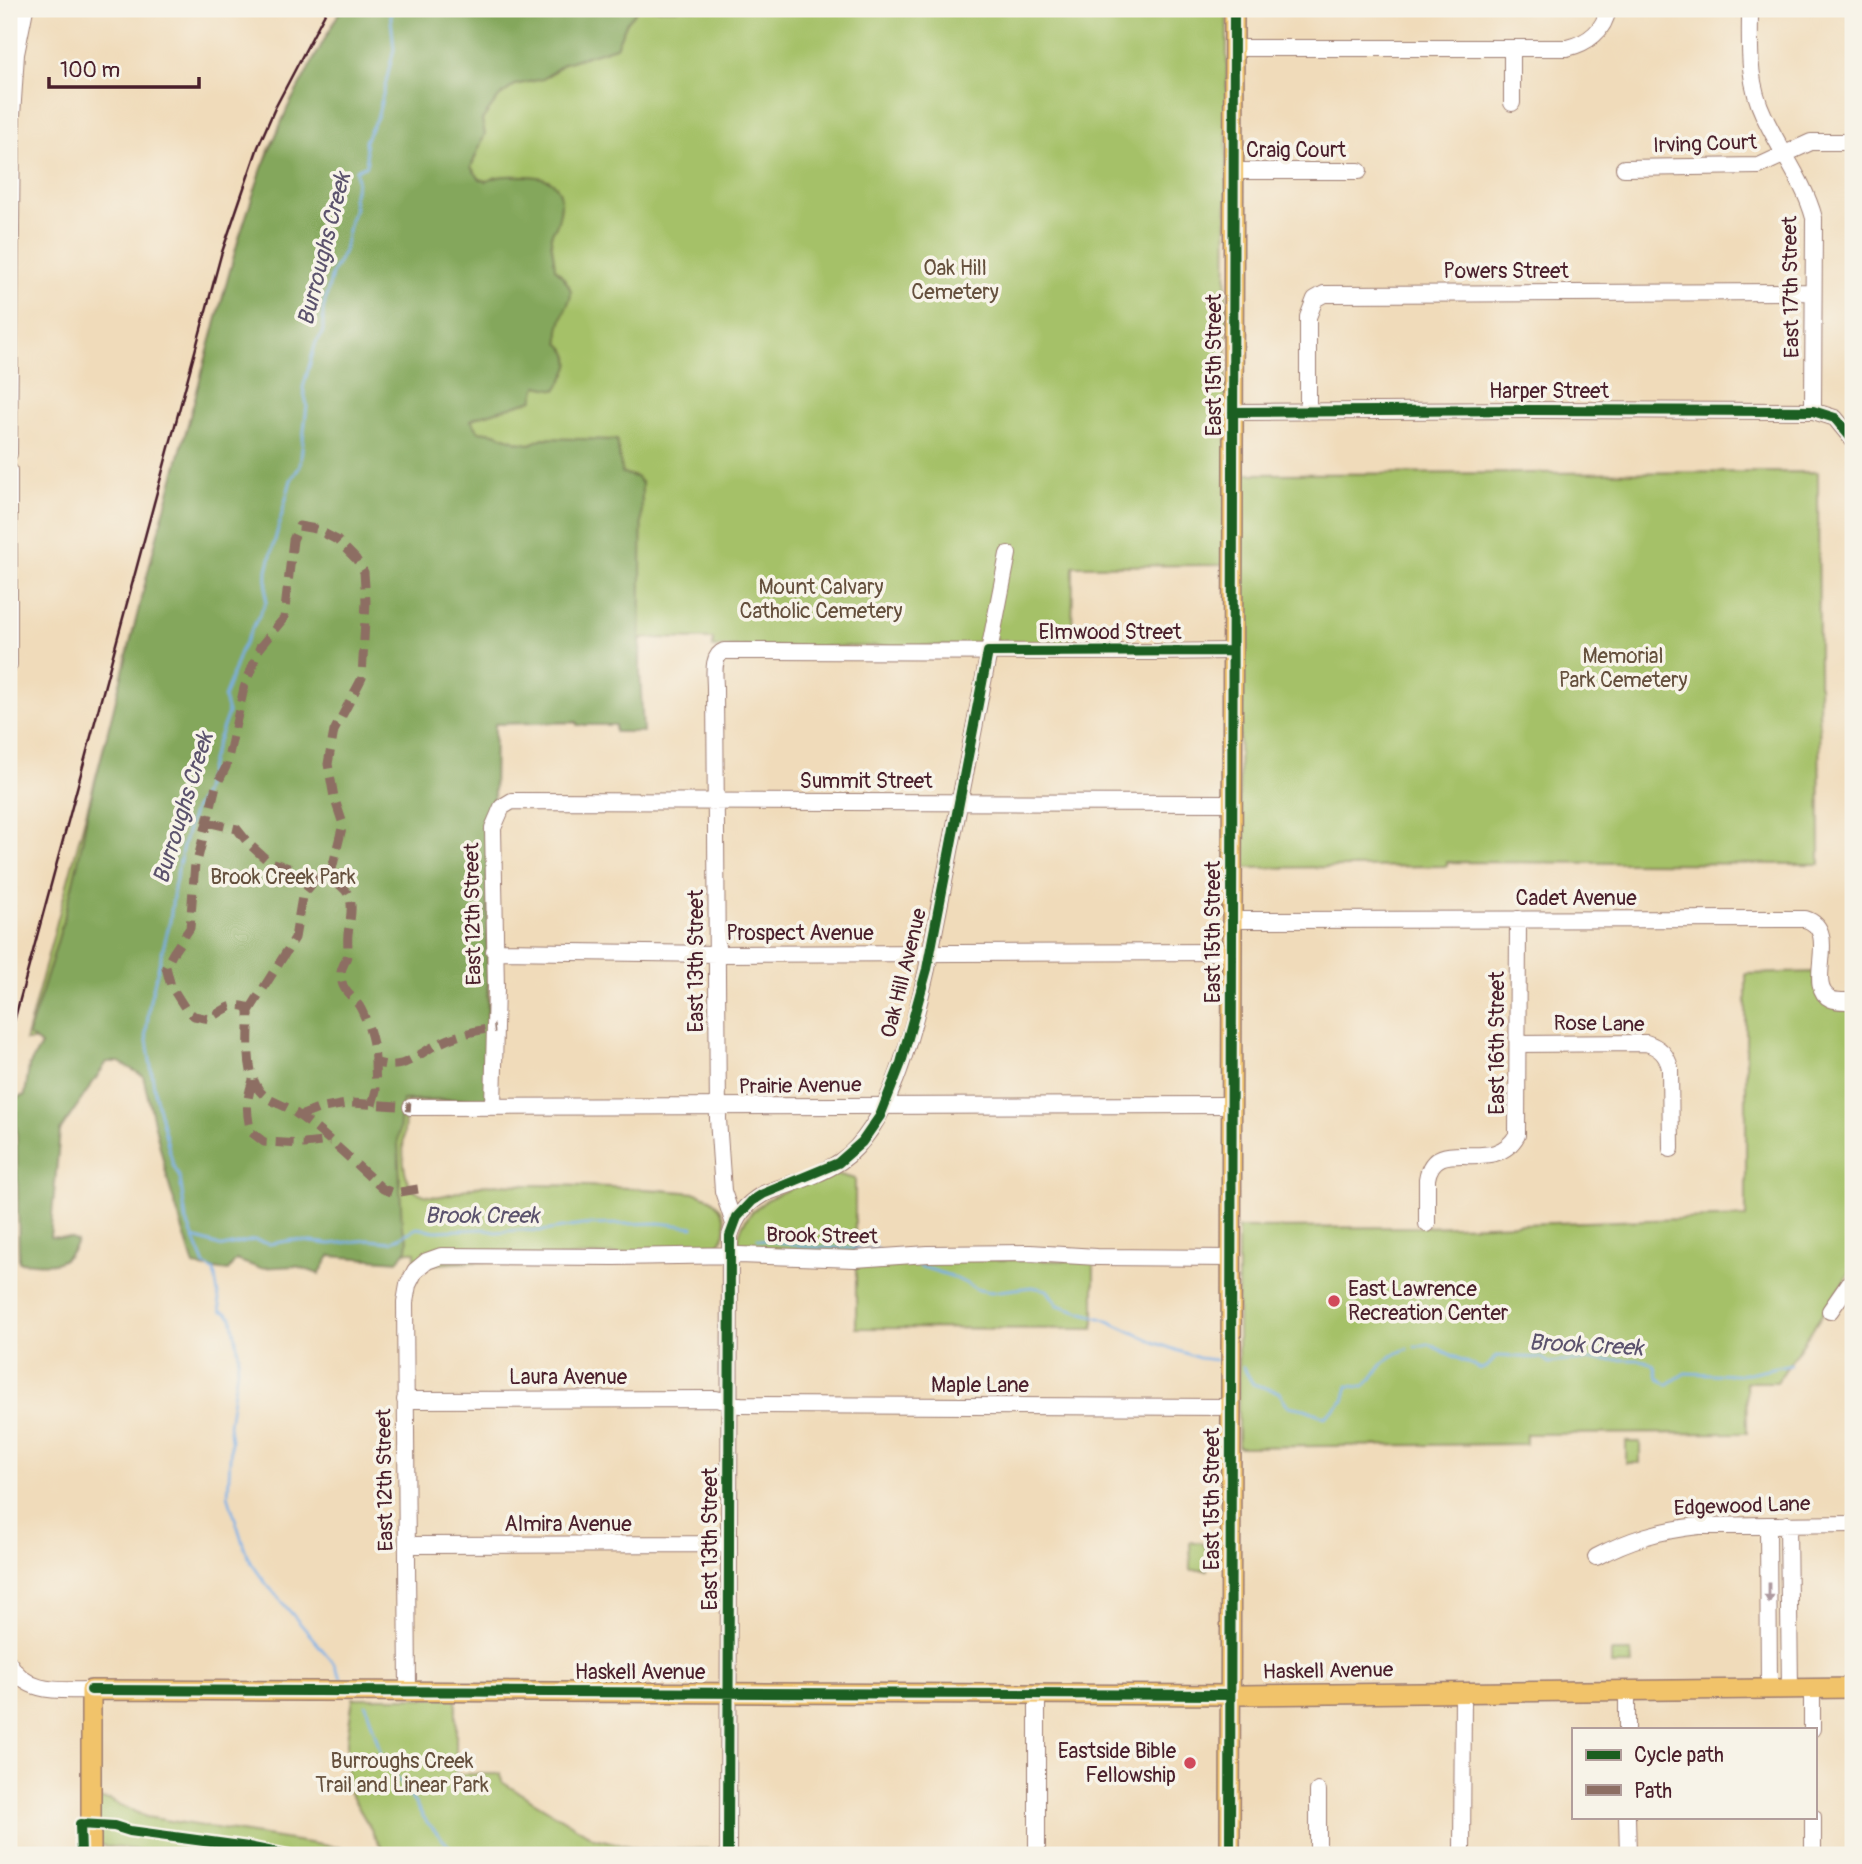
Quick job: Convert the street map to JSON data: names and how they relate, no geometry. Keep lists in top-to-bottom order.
{
  "streets": {
    "main road": ["East 15th Street", "Haskell Avenue"],
    "street": [
      "Irving Court",
      "Craig Court",
      "Powers Street",
      "East 17th Street",
      "Harper Street",
      "Elmwood Street",
      "Summit Street",
      "Cadet Avenue",
      "East 12th Street",
      "Prospect Avenue",
      "East 13th Street",
      "Oak Hill Avenue",
      "Rose Lane",
      "East 16th Street",
      "Prairie Avenue",
      "Brook Street",
      "Laura Avenue",
      "Maple Lane",
      "Edgewood Lane",
      "Almira Avenue"
    ]
  },
  "crossings": [
    ["Irving Court", "East 17th Street"],
    ["Craig Court", "East 15th Street"],
    ["Powers Street", "East 17th Street"],
    ["Powers Street", "Harper Street"],
    ["East 17th Street", "Harper Street"],
    ["East 15th Street", "Harper Street"],
    ["East 15th Street", "Elmwood Street"],
    ["East 15th Street", "Summit Street"],
    ["East 15th Street", "Cadet Avenue"],
    ["East 15th Street", "Prospect Avenue"],
    ["East 15th Street", "Prairie Avenue"],
    ["East 15th Street", "Brook Street"],
    ["East 15th Street", "Maple Lane"],
    ["East 15th Street", "Haskell Avenue"],
    ["Elmwood Street", "East 13th Street"],
    ["Elmwood Street", "Oak Hill Avenue"],
    ["Summit Street", "East 12th Street"],
    ["Summit Street", "East 13th Street"],
    ["Summit Street", "Oak Hill Avenue"],
    ["Cadet Avenue", "East 16th Street"],
    ["East 12th Street", "Prospect Avenue"],
    ["East 12th Street", "Prairie Avenue"],
    ["East 12th Street", "Brook Street"],
    ["East 12th Street", "Laura Avenue"],
    ["East 12th Street", "Almira Avenue"],
    ["East 12th Street", "Haskell Avenue"],
    ["Prospect Avenue", "East 13th Street"],
    ["Prospect Avenue", "Oak Hill Avenue"],
    ["East 13th Street", "Oak Hill Avenue"],
    ["East 13th Street", "Prairie Avenue"],
    ["East 13th Street", "Brook Street"],
    ["East 13th Street", "Laura Avenue"],
    ["East 13th Street", "Maple Lane"],
    ["East 13th Street", "Almira Avenue"],
    ["East 13th Street", "Haskell Avenue"],
    ["Oak Hill Avenue", "Prairie Avenue"],
    ["Rose Lane", "East 16th Street"],
    ["Laura Avenue", "Maple Lane"]
  ],
  "water": ["Burroughs Creek", "Brook Creek"],
  "parks": [
    "Oak Hill Cemetery",
    "Mount Calvary Catholic Cemetery",
    "Memorial Park Cemetery",
    "Brook Creek Park",
    "Burroughs Creek Trail and Linear Park"
  ],
  "places": ["East Lawrence Recreation Center", "Eastside Bible Fellowship"],
  "legend": ["Cycle path", "Path"],
  "scale_bar": "100 m"
}
